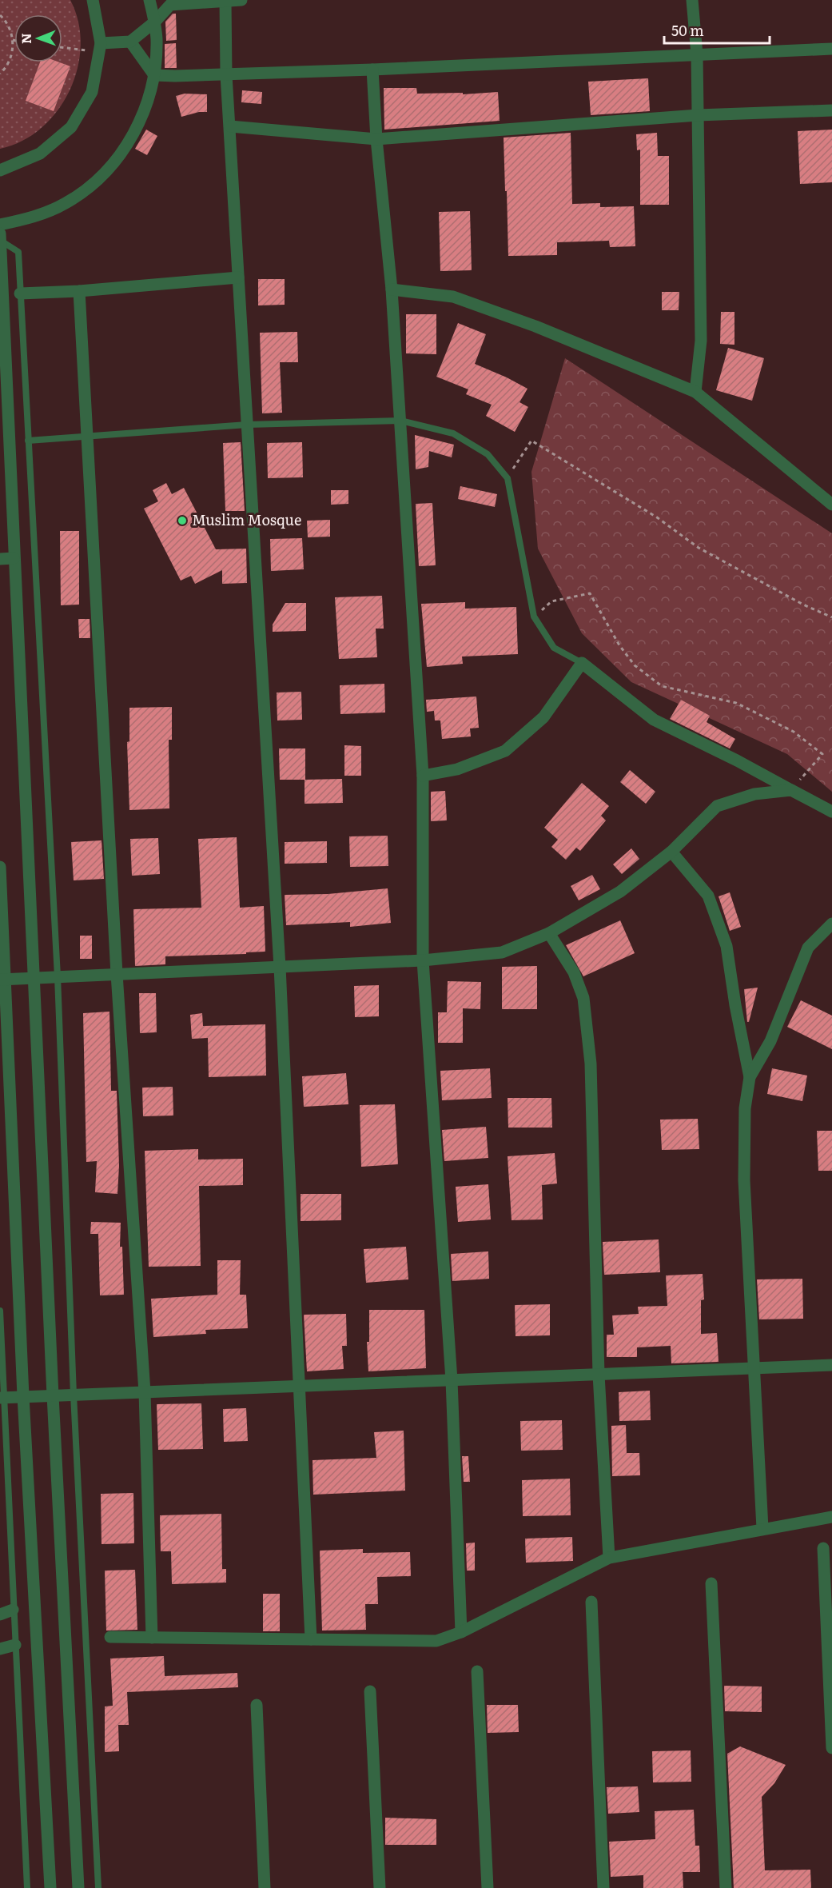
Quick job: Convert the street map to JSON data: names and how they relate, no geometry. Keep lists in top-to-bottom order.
{
  "places": ["Muslim Mosque"],
  "scale_bar": "50 m",
  "north": "left"
}
